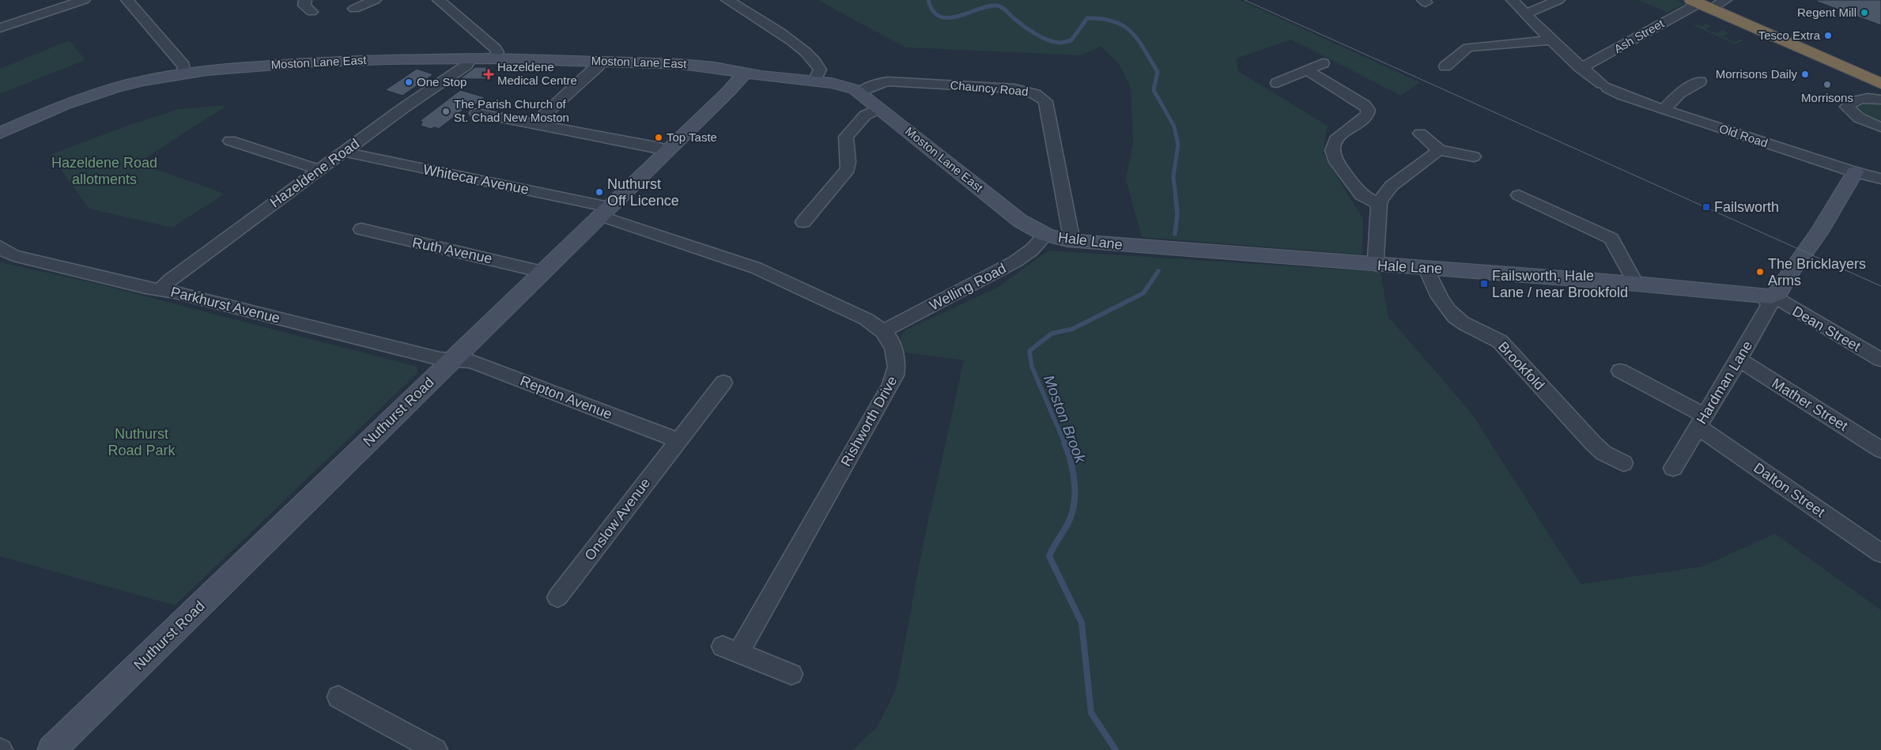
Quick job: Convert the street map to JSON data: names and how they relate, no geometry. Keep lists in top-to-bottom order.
{
  "streets": {
    "street": [
      "Ash Street",
      "Moston Lane East",
      "Chauncy Road",
      "Old Road",
      "Hazeldene Road",
      "Whitecar Avenue",
      "Hale Lane",
      "Ruth Avenue",
      "Welling Road",
      "Parkhurst Avenue",
      "Dean Street",
      "Brookfold",
      "Hardman Lane",
      "Repton Avenue",
      "Mather Street",
      "Nuthurst Road",
      "Rishworth Drive",
      "Dalton Street",
      "Onslow Avenue"
    ]
  },
  "crossings": [
    ["Ash Street", "Old Road"],
    ["Moston Lane East", "Chauncy Road"],
    ["Moston Lane East", "Hazeldene Road"],
    ["Moston Lane East", "Hale Lane"],
    ["Moston Lane East", "Welling Road"],
    ["Moston Lane East", "Nuthurst Road"],
    ["Chauncy Road", "Hale Lane"],
    ["Hazeldene Road", "Whitecar Avenue"],
    ["Hazeldene Road", "Parkhurst Avenue"],
    ["Whitecar Avenue", "Nuthurst Road"],
    ["Whitecar Avenue", "Rishworth Drive"],
    ["Hale Lane", "Welling Road"],
    ["Hale Lane", "Dean Street"],
    ["Hale Lane", "Brookfold"],
    ["Hale Lane", "Hardman Lane"],
    ["Ruth Avenue", "Nuthurst Road"],
    ["Welling Road", "Rishworth Drive"],
    ["Parkhurst Avenue", "Repton Avenue"],
    ["Parkhurst Avenue", "Nuthurst Road"],
    ["Dean Street", "Hardman Lane"],
    ["Hardman Lane", "Mather Street"],
    ["Hardman Lane", "Dalton Street"],
    ["Repton Avenue", "Nuthurst Road"],
    ["Repton Avenue", "Onslow Avenue"],
    ["Nuthurst Road", "Rishworth Drive"]
  ],
  "water": ["Moston Brook"],
  "parks": ["Hazeldene Road allotments", "Nuthurst Road Park"],
  "places": {
    "other": [
      "Regent Mill",
      "Tesco Extra",
      "Morrisons Daily",
      "One Stop",
      "Morrisons",
      "The Parish Church of St. Chad New Moston",
      "Top Taste",
      "Nuthurst Off Licence",
      "The Bricklayers Arms"
    ],
    "health": ["Hazeldene Medical Centre"],
    "transit": ["Failsworth", "Failsworth, Hale Lane / near Brookfold"]
  }
}
